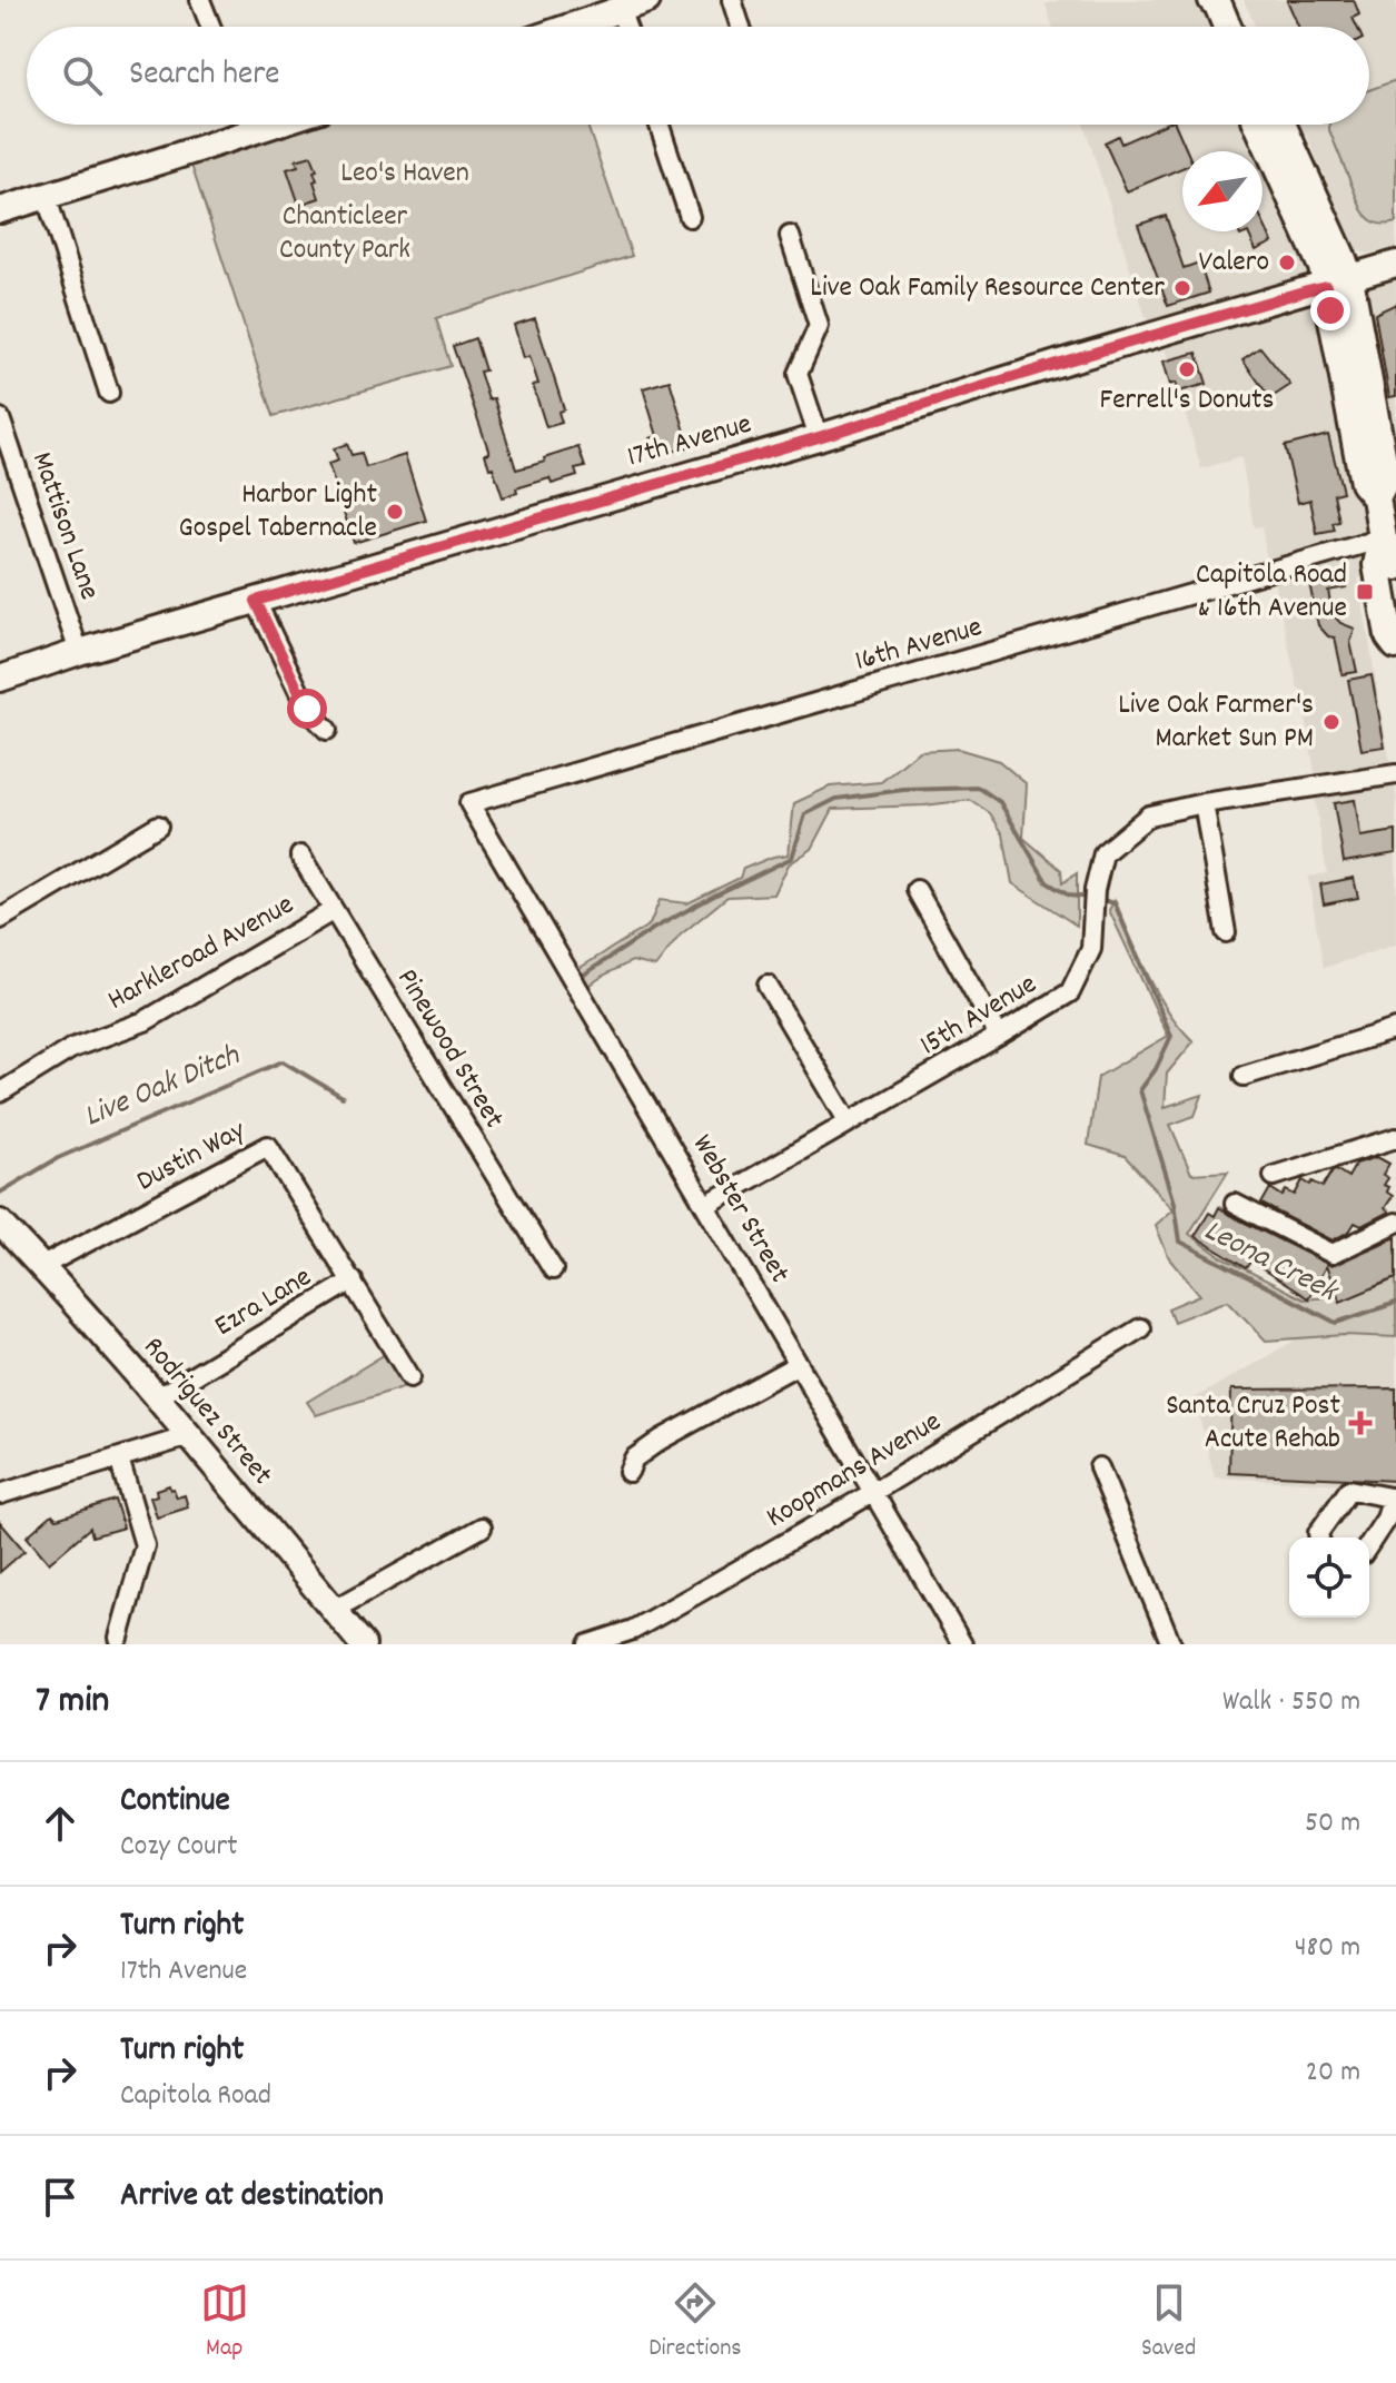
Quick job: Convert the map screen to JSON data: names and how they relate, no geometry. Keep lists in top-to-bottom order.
{
  "streets": {
    "main road": ["17th Avenue", "Rodriguez Street"],
    "street": [
      "Mattison Lane",
      "16th Avenue",
      "Harkleroad Avenue",
      "15th Avenue",
      "Pinewood Street",
      "Dustin Way",
      "Webster Street",
      "Ezra Lane",
      "Koopmans Avenue"
    ]
  },
  "crossings": [
    ["17th Avenue", "Mattison Lane"],
    ["16th Avenue", "Webster Street"],
    ["Harkleroad Avenue", "Pinewood Street"],
    ["15th Avenue", "Webster Street"],
    ["Dustin Way", "Ezra Lane"],
    ["Dustin Way", "Rodriguez Street"],
    ["Webster Street", "Koopmans Avenue"],
    ["Ezra Lane", "Rodriguez Street"]
  ],
  "water": ["Live Oak Ditch", "Leona Creek"],
  "parks": ["Leo's Haven", "Chanticleer County Park"],
  "places": {
    "other": [
      "Valero",
      "Live Oak Family Resource Center",
      "Ferrell's Donuts",
      "Harbor Light Gospel Tabernacle",
      "Live Oak Farmer's Market Sun PM"
    ],
    "transit": ["Capitola Road & 16th Avenue"],
    "health": ["Santa Cruz Post Acute Rehab"]
  },
  "north": "bottom left",
  "page": {
    "search": "Search here",
    "heading": ["7 min", "Walk · 550 m"],
    "list": [
      ["Continue", "Cozy Court", "50 m"],
      ["Turn right", "17th Avenue", "480 m"],
      ["Turn right", "Capitola Road", "20 m"],
      "Arrive at destination"
    ],
    "nav": ["Map", "Directions", "Saved"]
  }
}
